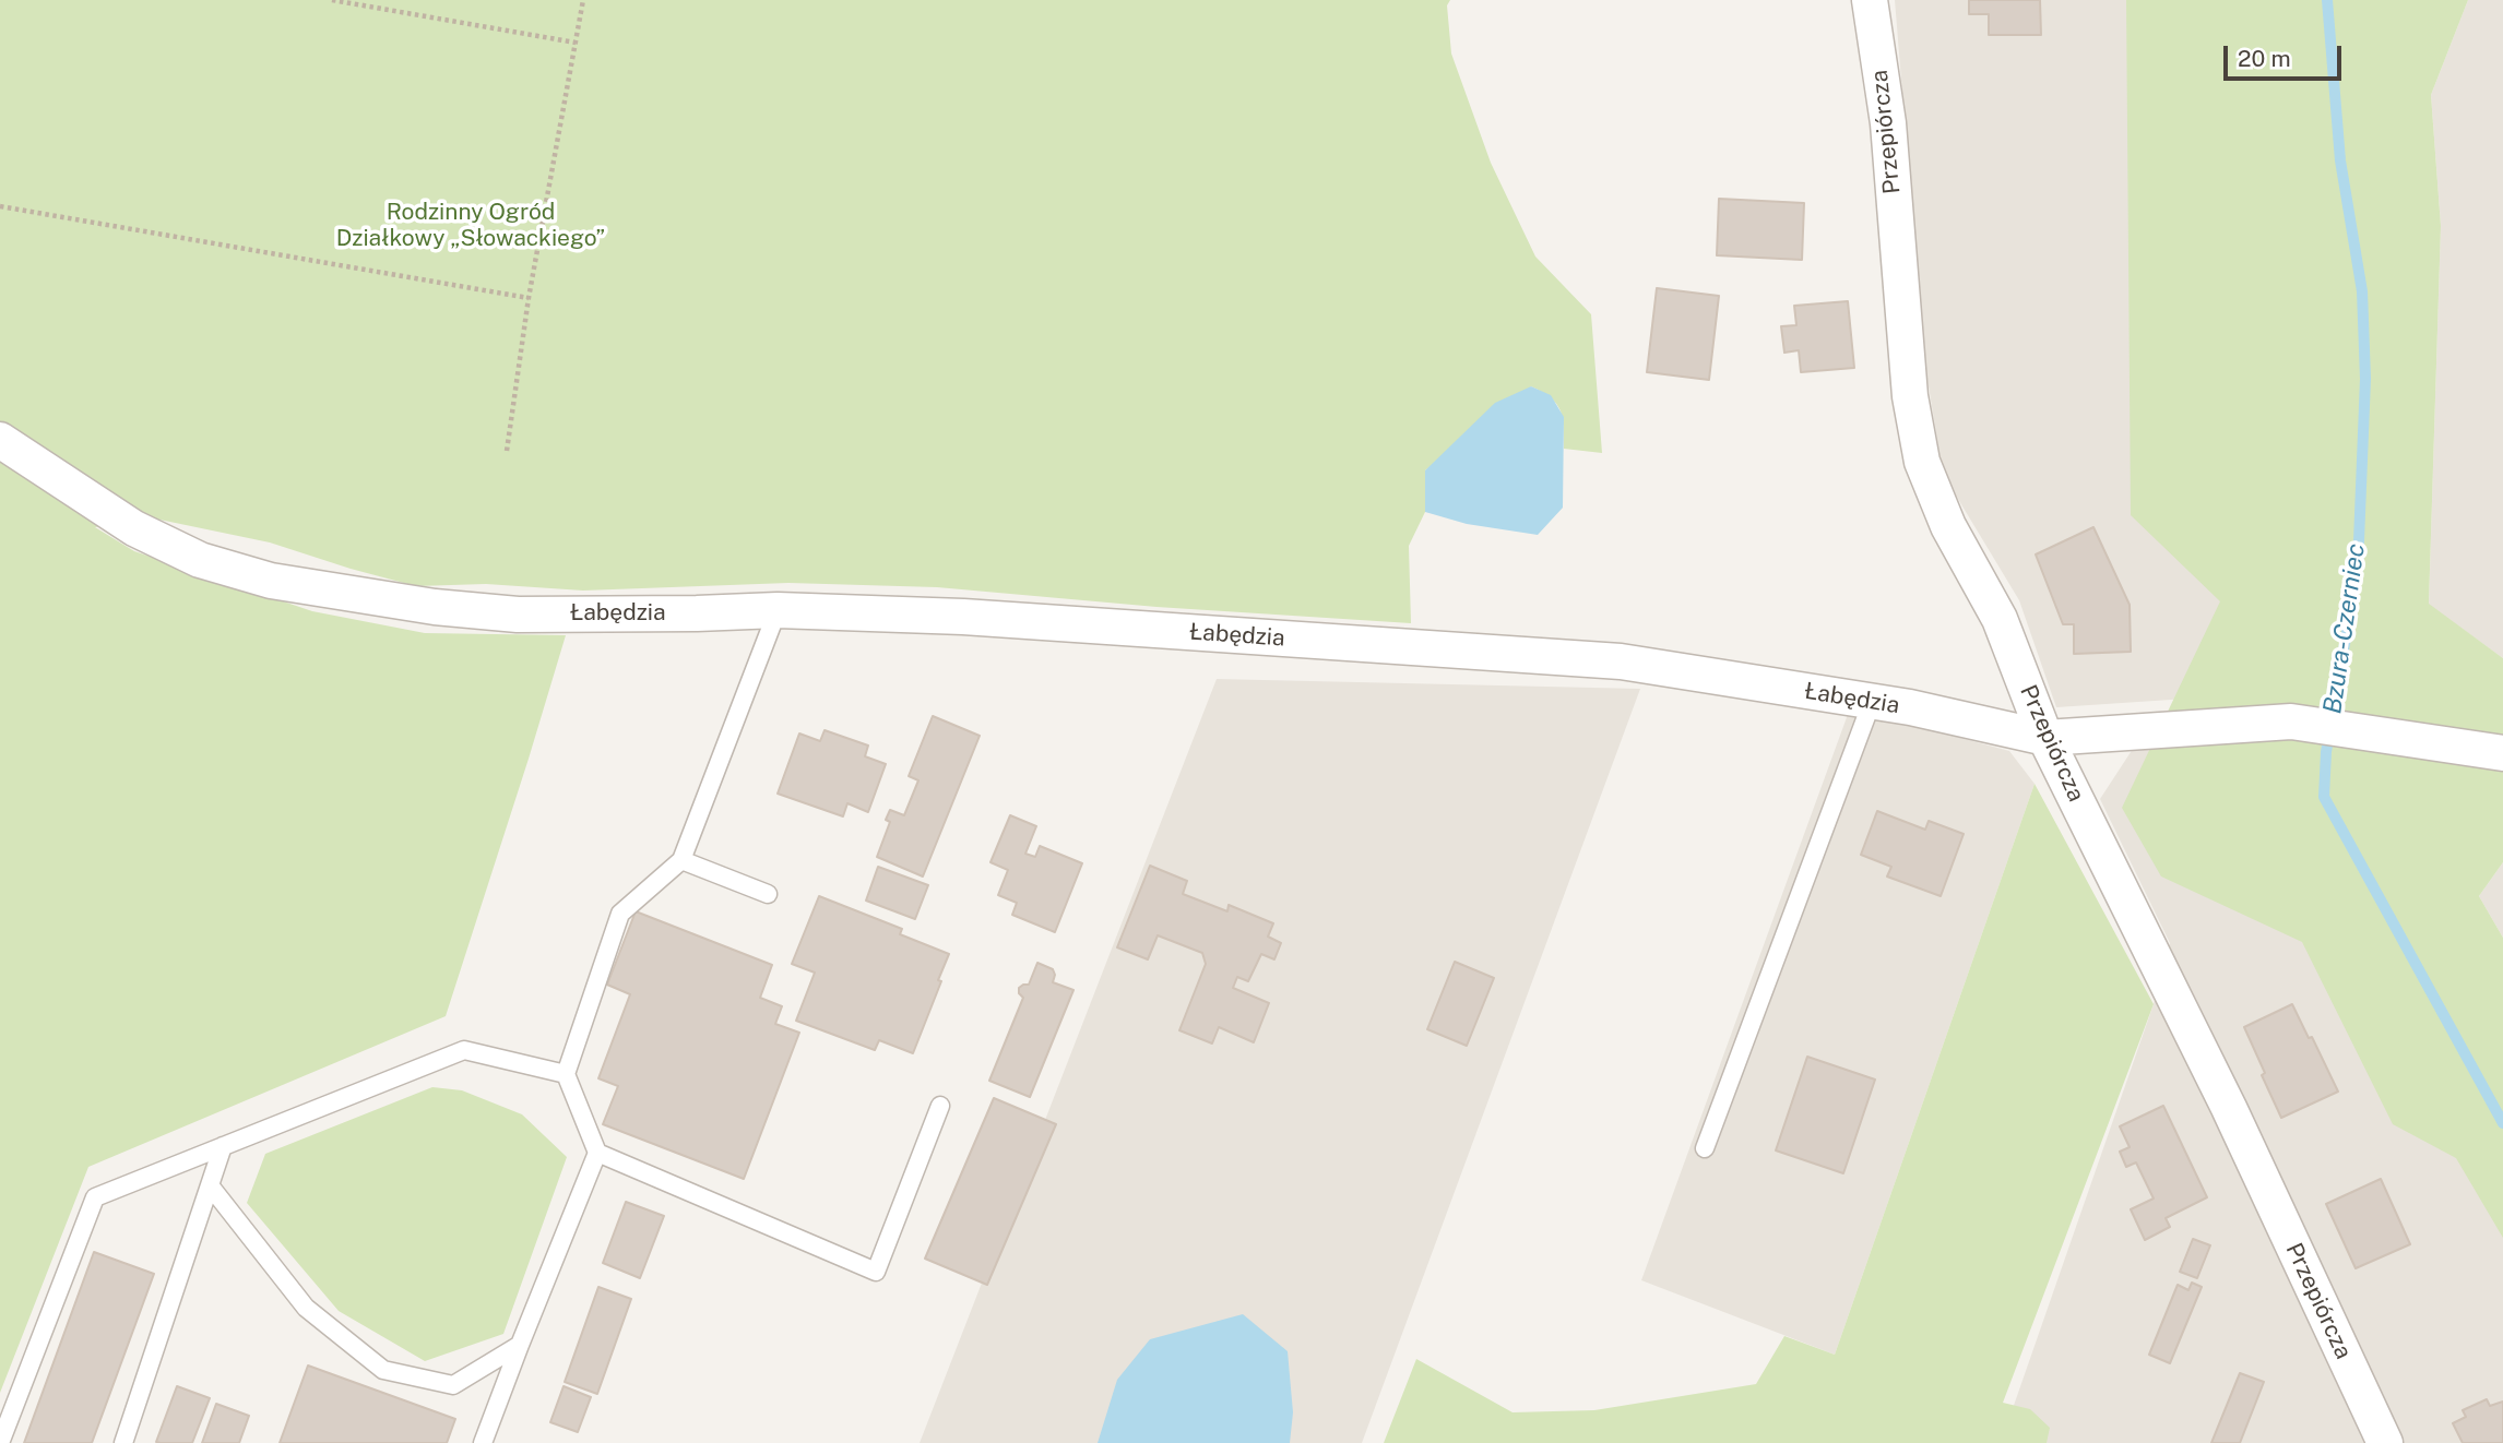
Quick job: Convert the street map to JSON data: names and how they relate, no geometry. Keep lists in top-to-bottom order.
{
  "streets": {
    "street": ["Przepiórcza", "Łabędzia"]
  },
  "crossings": [
    ["Przepiórcza", "Łabędzia"]
  ],
  "water": ["Bzura-Czerniec"],
  "parks": ["Rodzinny Ogród Działkowy „Słowackiego”"],
  "scale_bar": "20 m"
}
